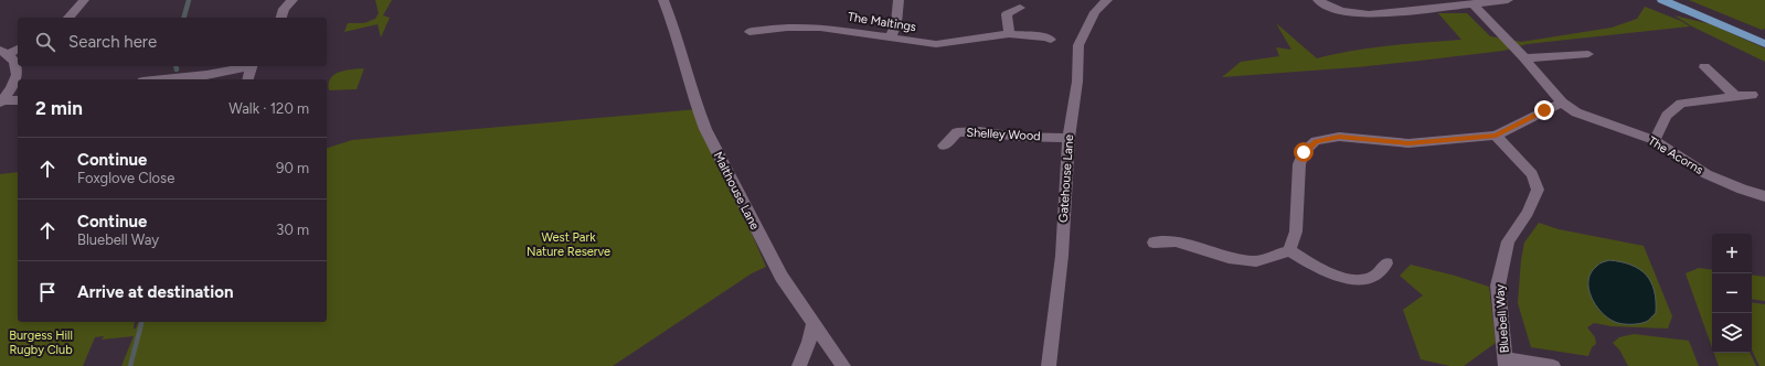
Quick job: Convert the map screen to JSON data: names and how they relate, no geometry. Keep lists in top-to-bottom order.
{
  "streets": {
    "street": [
      "The Maltings",
      "Shelley Wood",
      "The Acorns",
      "Gatehouse Lane",
      "Malthouse Lane",
      "Bluebell Way"
    ]
  },
  "crossings": [
    ["Shelley Wood", "Gatehouse Lane"]
  ],
  "parks": ["West Park Nature Reserve", "Burgess Hill Rugby Club"],
  "page": {
    "search": "Search here",
    "heading": ["2 min", "Walk · 120 m"],
    "list": [
      ["Continue", "Foxglove Close", "90 m"],
      ["Continue", "Bluebell Way", "30 m"],
      "Arrive at destination"
    ],
    "map_buttons": ["+", "−"]
  }
}
